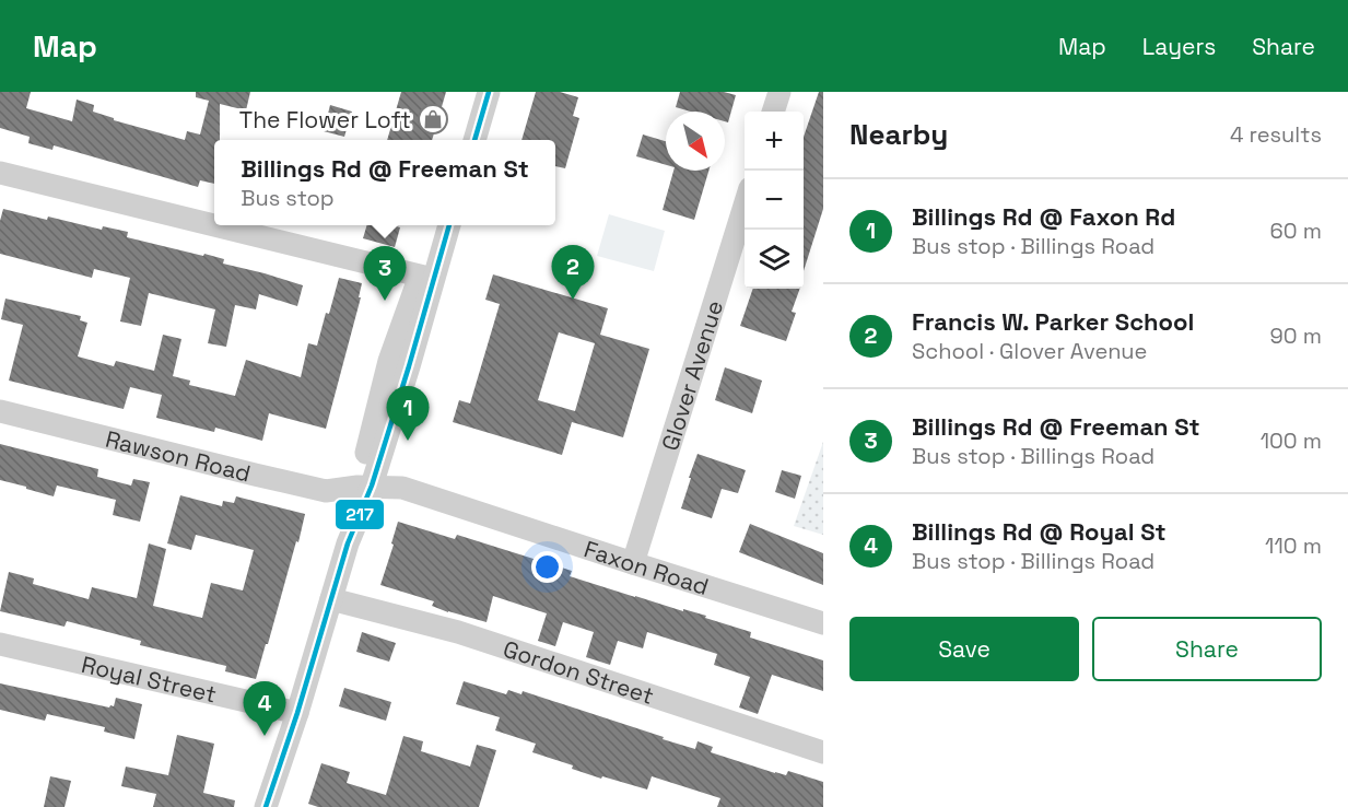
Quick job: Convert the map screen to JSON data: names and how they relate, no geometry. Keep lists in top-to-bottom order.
{
  "streets": {
    "street": [
      "Glover Avenue",
      "Rawson Road",
      "Faxon Road",
      "Gordon Street",
      "Royal Street"
    ]
  },
  "crossings": [
    ["Glover Avenue", "Faxon Road"],
    ["Rawson Road", "Faxon Road"]
  ],
  "places": {
    "shop": ["The Flower Loft"]
  },
  "lines": ["transit line 217"],
  "north": "bottom right",
  "page": {
    "header": "Map",
    "nav": ["Map", "Layers", "Share"],
    "heading": ["Nearby", "4 results"],
    "map_buttons": ["+", "−"],
    "popup": ["Billings Rd @ Freeman St", "Bus stop"],
    "list": [
      {
        "mark": "1",
        "name": "Billings Rd @ Faxon Rd",
        "note": "Bus stop · Billings Road",
        "value": "60 m"
      },
      {
        "mark": "2",
        "name": "Francis W. Parker School",
        "note": "School · Glover Avenue",
        "value": "90 m"
      },
      {
        "mark": "3",
        "name": "Billings Rd @ Freeman St",
        "note": "Bus stop · Billings Road",
        "value": "100 m"
      },
      {
        "mark": "4",
        "name": "Billings Rd @ Royal St",
        "note": "Bus stop · Billings Road",
        "value": "110 m"
      }
    ],
    "pins": [
      "2",
      "3",
      "1",
      "4"
    ],
    "buttons": ["Save", "Share"]
  }
}
